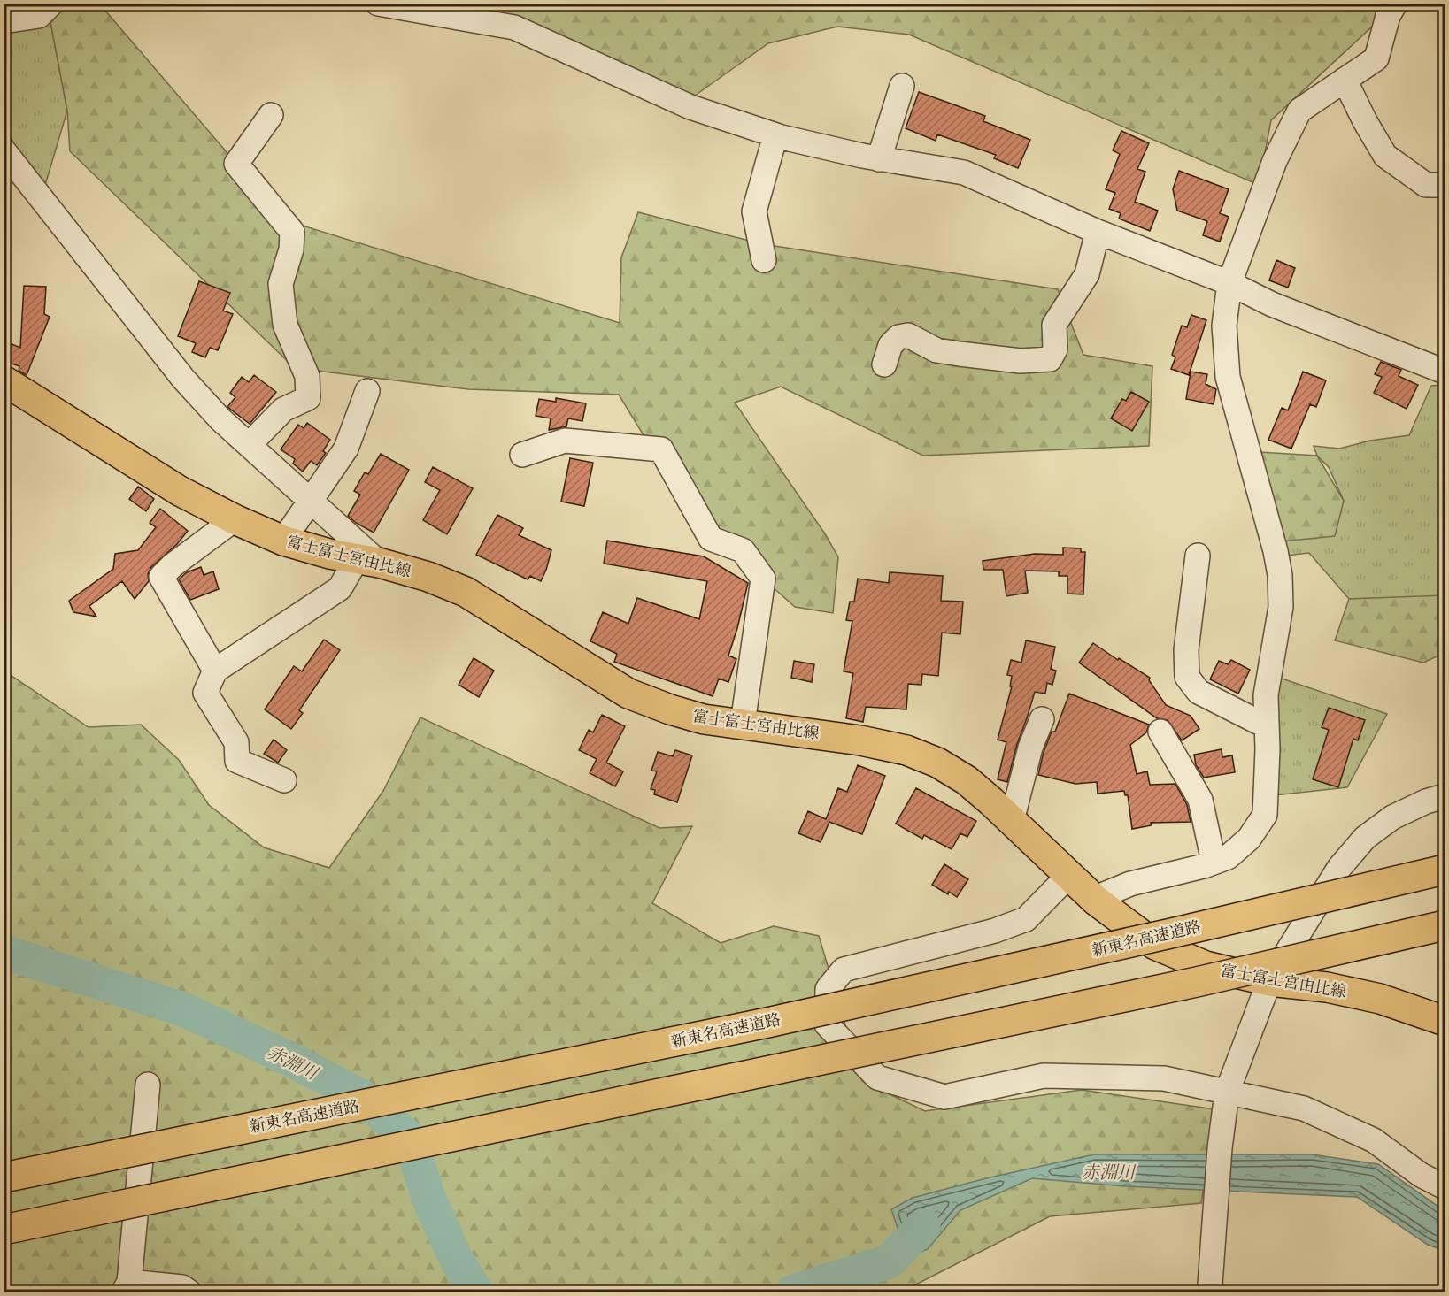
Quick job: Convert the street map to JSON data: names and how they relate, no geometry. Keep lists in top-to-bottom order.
{
  "streets": {
    "main road": ["富士富士宮由比線", "新東名高速道路"]
  },
  "water": ["赤淵川"]
}
